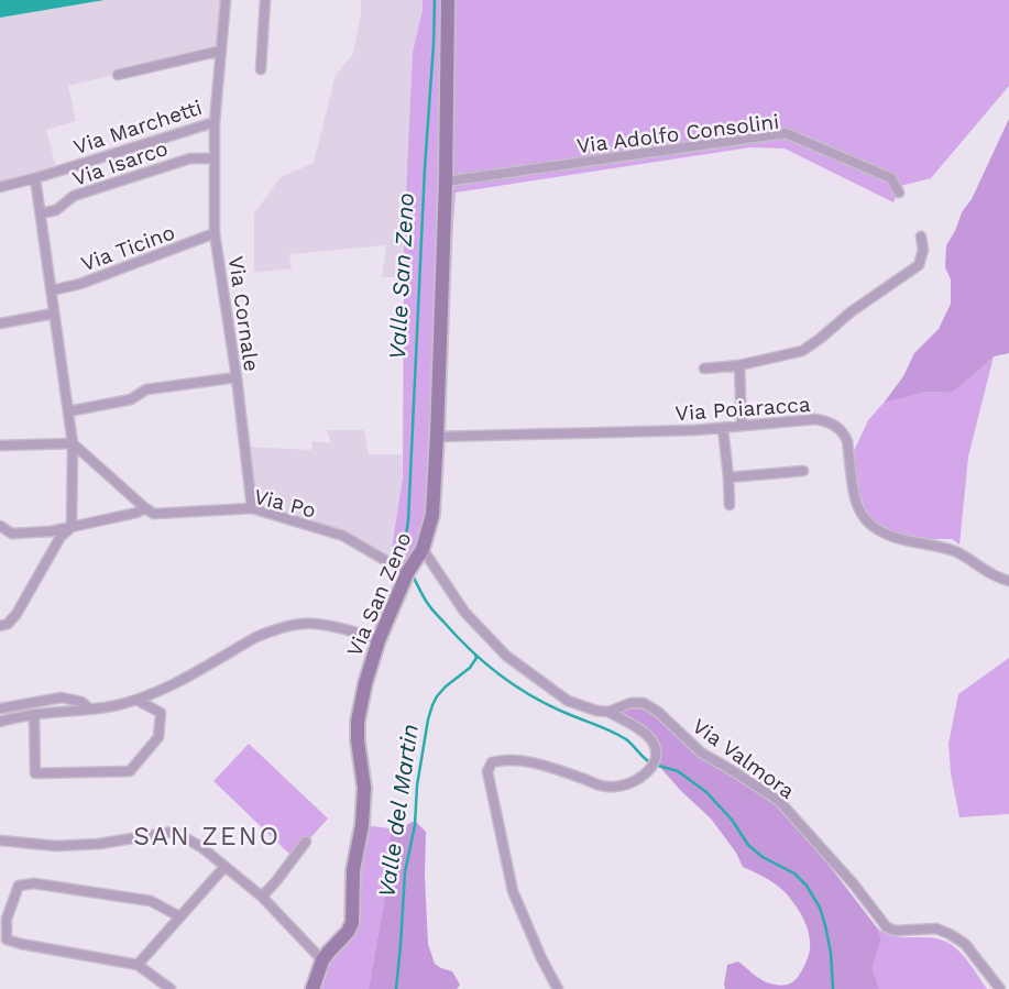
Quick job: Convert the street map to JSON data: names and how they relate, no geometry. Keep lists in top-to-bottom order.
{
  "streets": {
    "street": [
      "Via Marchetti",
      "Via Adolfo Consolini",
      "Via Isarco",
      "Via Ticino",
      "Via Cornale",
      "Via Poiaracca",
      "Via Po",
      "Via San Zeno",
      "Via Valmora"
    ]
  },
  "crossings": [
    ["Via Marchetti", "Via Cornale"],
    ["Via Adolfo Consolini", "Via San Zeno"],
    ["Via Isarco", "Via Cornale"],
    ["Via Ticino", "Via Cornale"],
    ["Via Cornale", "Via Po"],
    ["Via Poiaracca", "Via San Zeno"],
    ["Via Po", "Via San Zeno"],
    ["Via San Zeno", "Via Valmora"]
  ],
  "districts": ["SAN ZENO"],
  "water": ["Valle San Zeno", "Valle del Martin"]
}
